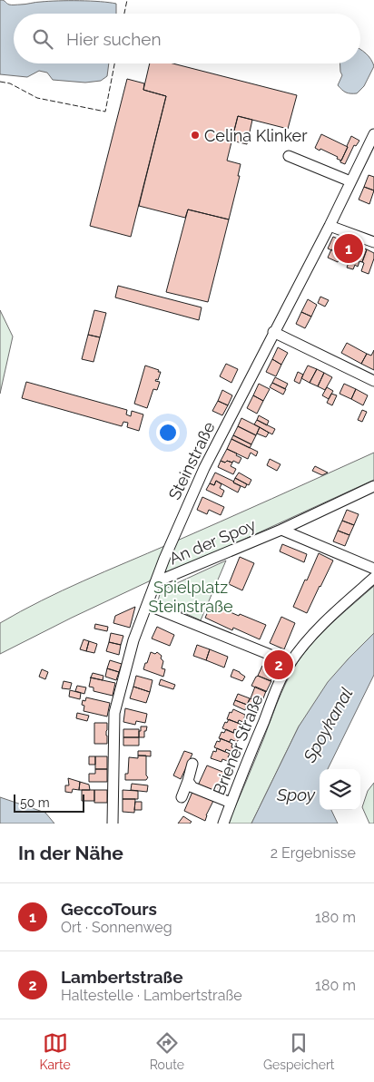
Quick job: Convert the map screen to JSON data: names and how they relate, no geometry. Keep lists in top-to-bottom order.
{
  "streets": {
    "street": ["Steinstraße", "An der Spoy", "Briener Straße"]
  },
  "crossings": [
    ["Steinstraße", "An der Spoy"]
  ],
  "water": ["Spoykanal", "Spoy"],
  "parks": ["Spielplatz Steinstraße"],
  "places": ["Celina Klinker"],
  "scale_bar": "50 m",
  "page": {
    "search": "Hier suchen",
    "pins": ["1", "2"],
    "scale": "50 m",
    "heading": ["In der Nähe", "2 Ergebnisse"],
    "list": [
      {
        "mark": "1",
        "name": "GeccoTours",
        "note": "Ort · Sonnenweg",
        "value": "180 m"
      },
      {
        "mark": "2",
        "name": "Lambertstraße",
        "note": "Haltestelle · Lambertstraße",
        "value": "180 m"
      }
    ],
    "nav": ["Karte", "Route", "Gespeichert"]
  }
}
